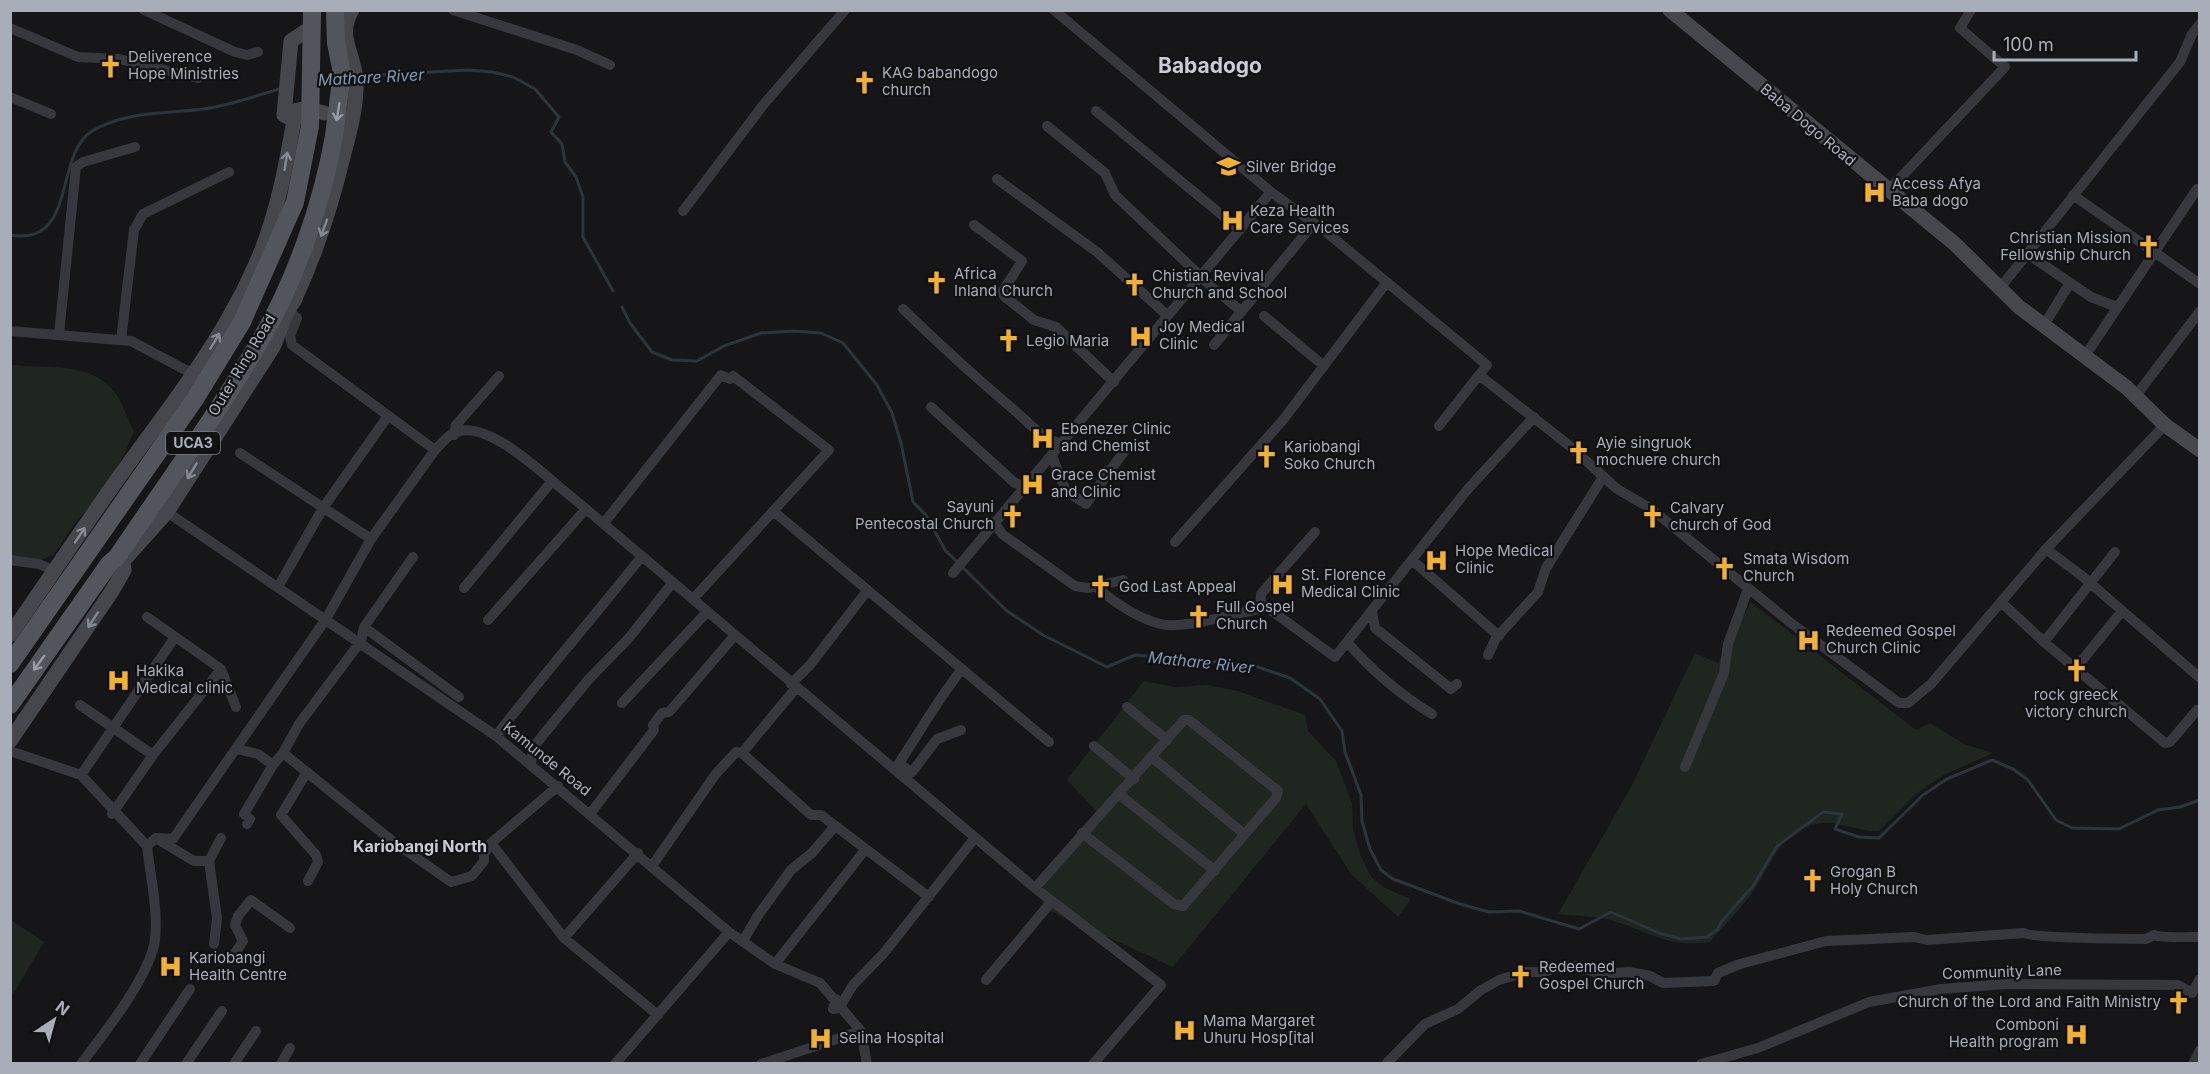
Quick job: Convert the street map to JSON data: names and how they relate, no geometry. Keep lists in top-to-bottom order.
{
  "streets": {
    "main road": ["Baba Dogo Road", "Outer Ring Road", "UCA3"],
    "street": ["Kamunde Road", "Community Lane"]
  },
  "crossings": [
    ["Outer Ring Road", "Kamunde Road"]
  ],
  "districts": ["Babadogo", "Kariobangi North"],
  "water": ["Mathare River"],
  "places": {
    "church": [
      "Deliverence Hope Ministries",
      "KAG babandogo church",
      "Christian Mission Fellowship Church",
      "Africa Inland Church",
      "Chistian Revival Church and School",
      "Legio Maria",
      "Ayie singruok mochuere church",
      "Kariobangi Soko Church",
      "Sayuni Pentecostal Church",
      "Calvary church of God",
      "Smata Wisdom Church",
      "God Last Appeal",
      "Full Gospel Church",
      "rock greeck victory church",
      "Grogan B Holy Church",
      "Redeemed Gospel Church",
      "Church of the Lord and Faith Ministry"
    ],
    "school or university": ["Silver Bridge"],
    "hospital": [
      "Access Afya Baba dogo",
      "Keza Health Care Services",
      "Joy Medical Clinic",
      "Ebenezer Clinic and Chemist",
      "Grace Chemist and Clinic",
      "Hope Medical Clinic",
      "St. Florence Medical Clinic",
      "Redeemed Gospel Church Clinic",
      "Hakika Medical clinic",
      "Kariobangi Health Centre",
      "Mama Margaret Uhuru Hosp[ital",
      "Comboni Health program",
      "Selina Hospital"
    ]
  },
  "scale_bar": "100 m",
  "north": "top right"
}
